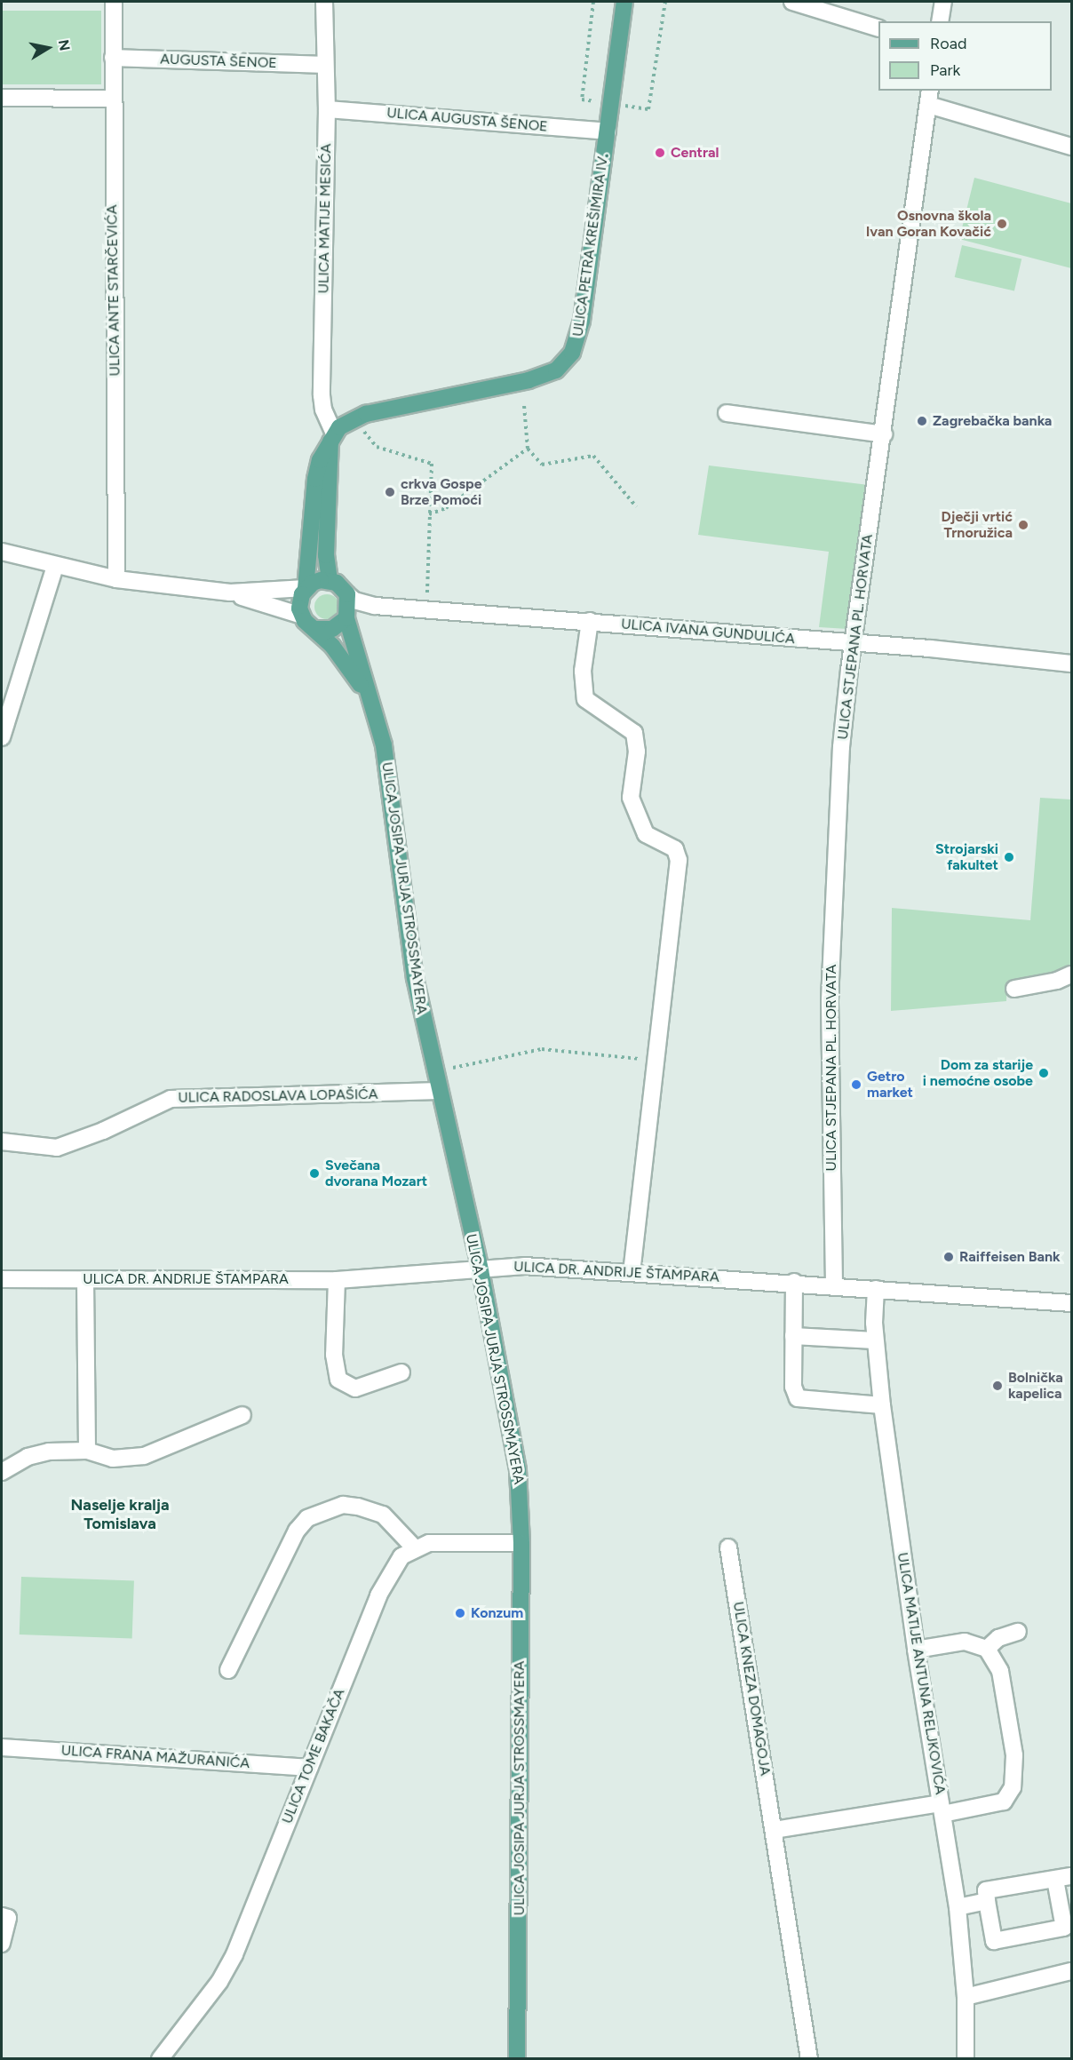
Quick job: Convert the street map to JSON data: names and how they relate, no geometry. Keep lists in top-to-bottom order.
{
  "streets": {
    "main road": ["ULICA MATIJE MESIĆA", "ULICA PETRA KREŠIMIRA IV.", "ULICA JOSIPA JURJA STROSSMAYERA"],
    "street": [
      "AUGUSTA ŠENOE",
      "ULICA AUGUSTA ŠENOE",
      "ULICA ANTE STARČEVIĆA",
      "ULICA IVANA GUNDULIĆA",
      "ULICA STJEPANA PL. HORVATA",
      "ULICA RADOSLAVA LOPAŠIĆA",
      "ULICA DR. ANDRIJE ŠTAMPARA",
      "ULICA MATIJE ANTUNA RELJKOVIĆA",
      "ULICA KNEZA DOMAGOJA",
      "ULICA TOME BAKAČA",
      "ULICA FRANA MAŽURANIĆA"
    ]
  },
  "crossings": [
    ["AUGUSTA ŠENOE", "ULICA MATIJE MESIĆA"],
    ["AUGUSTA ŠENOE", "ULICA ANTE STARČEVIĆA"],
    ["ULICA AUGUSTA ŠENOE", "ULICA MATIJE MESIĆA"],
    ["ULICA AUGUSTA ŠENOE", "ULICA PETRA KREŠIMIRA IV."],
    ["ULICA MATIJE MESIĆA", "ULICA PETRA KREŠIMIRA IV."],
    ["ULICA MATIJE MESIĆA", "ULICA IVANA GUNDULIĆA"],
    ["ULICA IVANA GUNDULIĆA", "ULICA STJEPANA PL. HORVATA"],
    ["ULICA STJEPANA PL. HORVATA", "ULICA DR. ANDRIJE ŠTAMPARA"],
    ["ULICA JOSIPA JURJA STROSSMAYERA", "ULICA RADOSLAVA LOPAŠIĆA"],
    ["ULICA JOSIPA JURJA STROSSMAYERA", "ULICA DR. ANDRIJE ŠTAMPARA"],
    ["ULICA DR. ANDRIJE ŠTAMPARA", "ULICA MATIJE ANTUNA RELJKOVIĆA"],
    ["ULICA TOME BAKAČA", "ULICA FRANA MAŽURANIĆA"]
  ],
  "districts": ["Naselje kralja Tomislava"],
  "places": [
    "Central",
    "Osnovna škola Ivan Goran Kovačić",
    "Zagrebačka banka",
    "crkva Gospe Brze Pomoći",
    "Dječji vrtić Trnoružica",
    "Strojarski fakultet",
    "Dom za starije i nemoćne osobe",
    "Getro market",
    "Svečana dvorana Mozart",
    "Raiffeisen Bank",
    "Bolnička kapelica",
    "Konzum"
  ],
  "legend": ["Road", "Park"],
  "north": "right"
}
